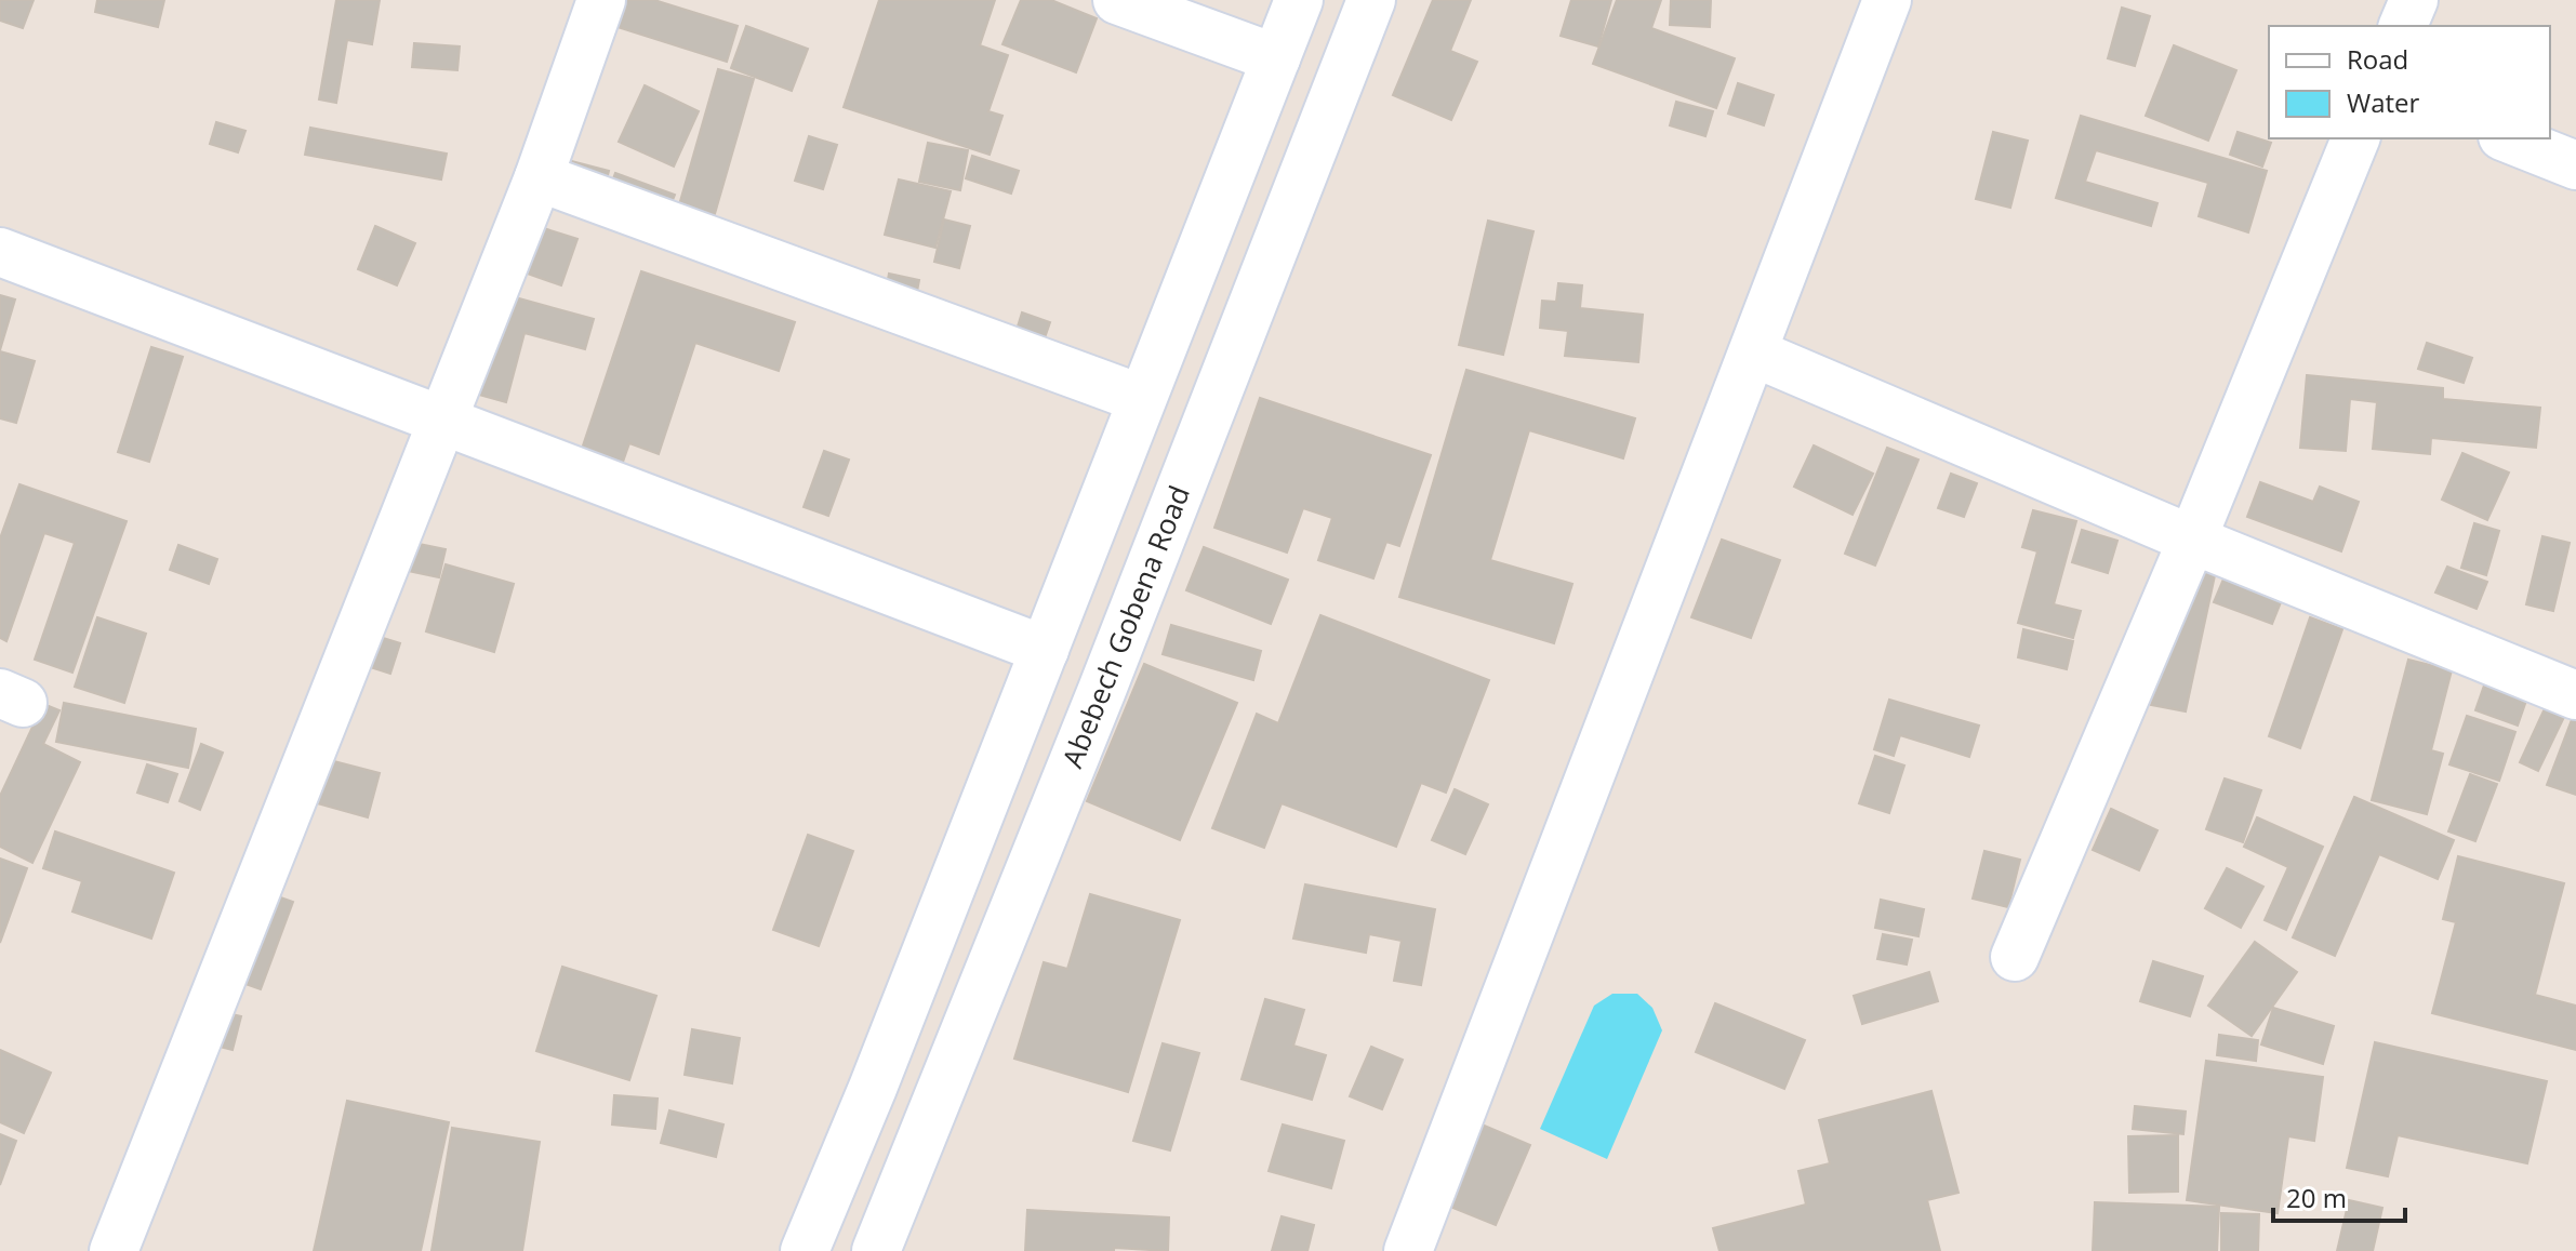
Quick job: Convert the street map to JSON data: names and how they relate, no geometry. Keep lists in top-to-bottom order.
{
  "streets": {
    "street": ["Abebech Gobena Road"]
  },
  "legend": ["Road", "Water"],
  "scale_bar": "20 m"
}
